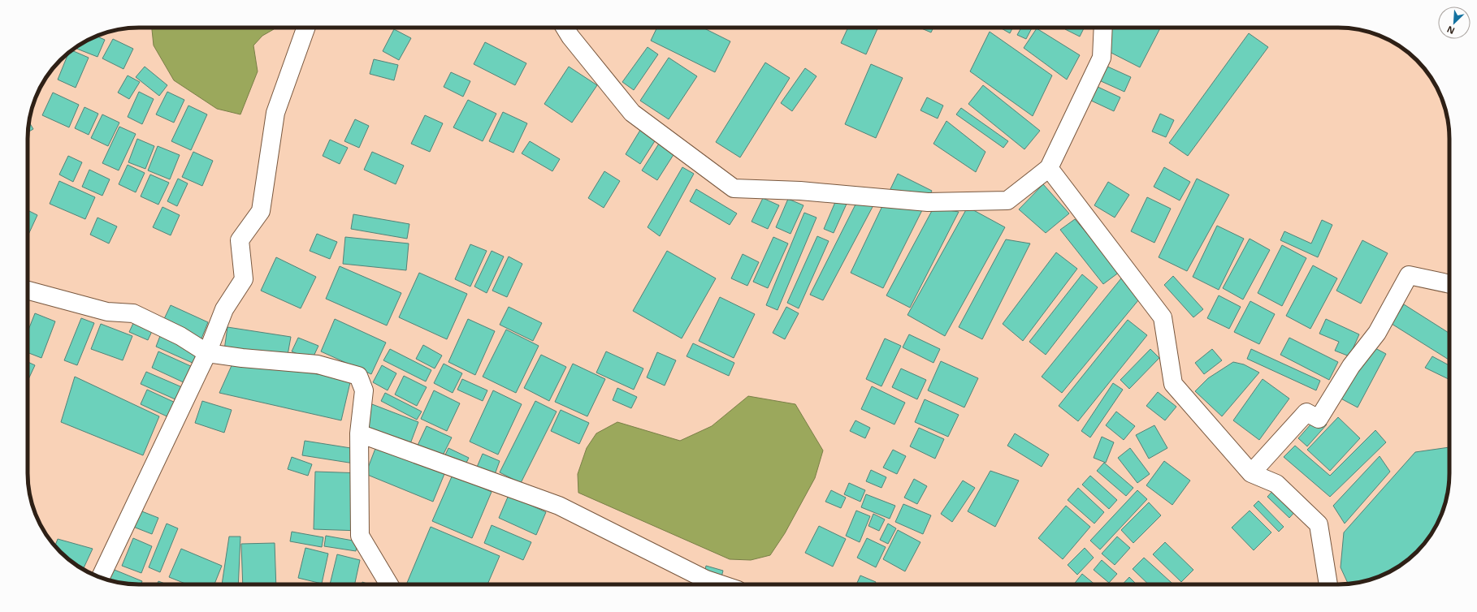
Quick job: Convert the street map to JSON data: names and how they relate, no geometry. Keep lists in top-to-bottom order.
{
  "north": "bottom left"
}
